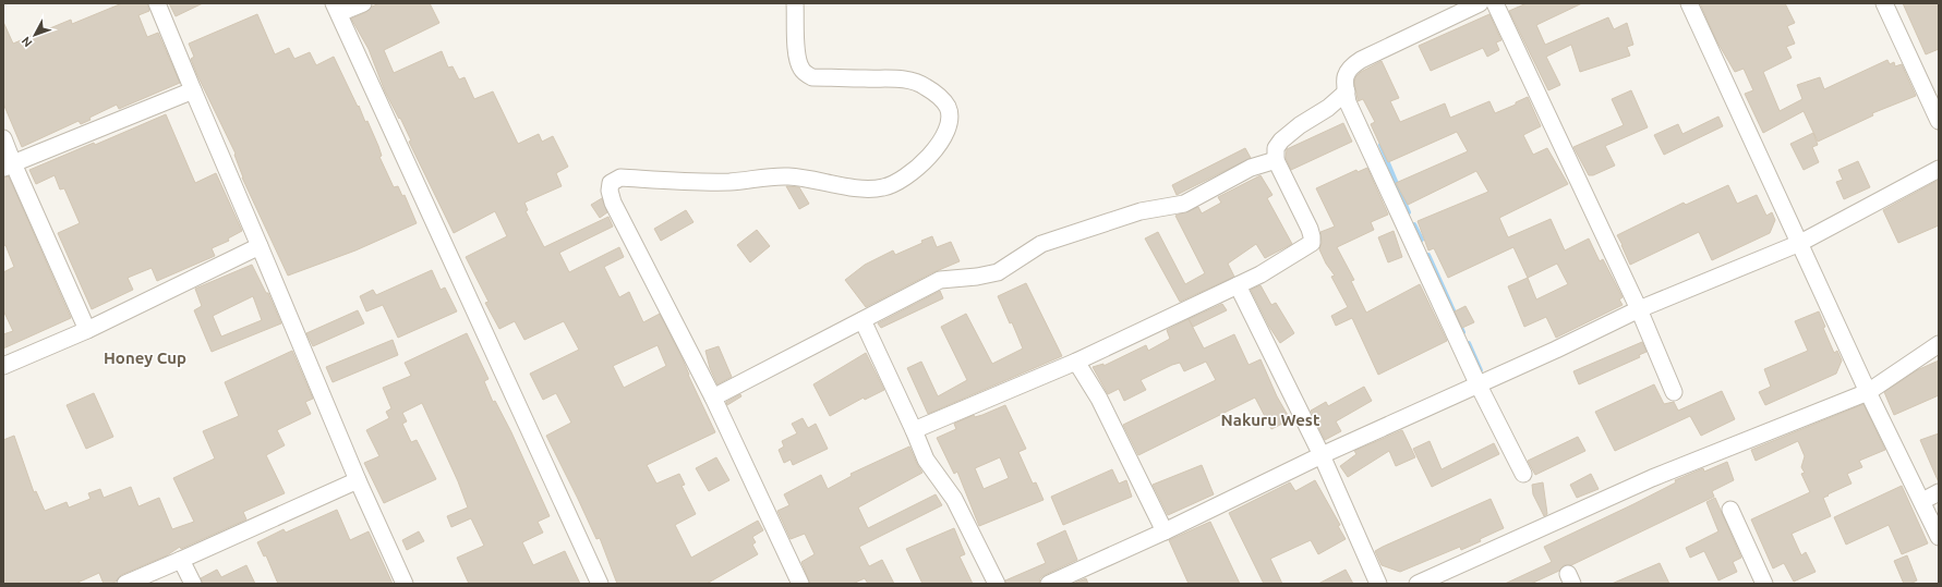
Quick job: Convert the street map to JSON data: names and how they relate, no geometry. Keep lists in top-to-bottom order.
{
  "districts": ["Honey Cup", "Nakuru West"],
  "north": "bottom left"
}
